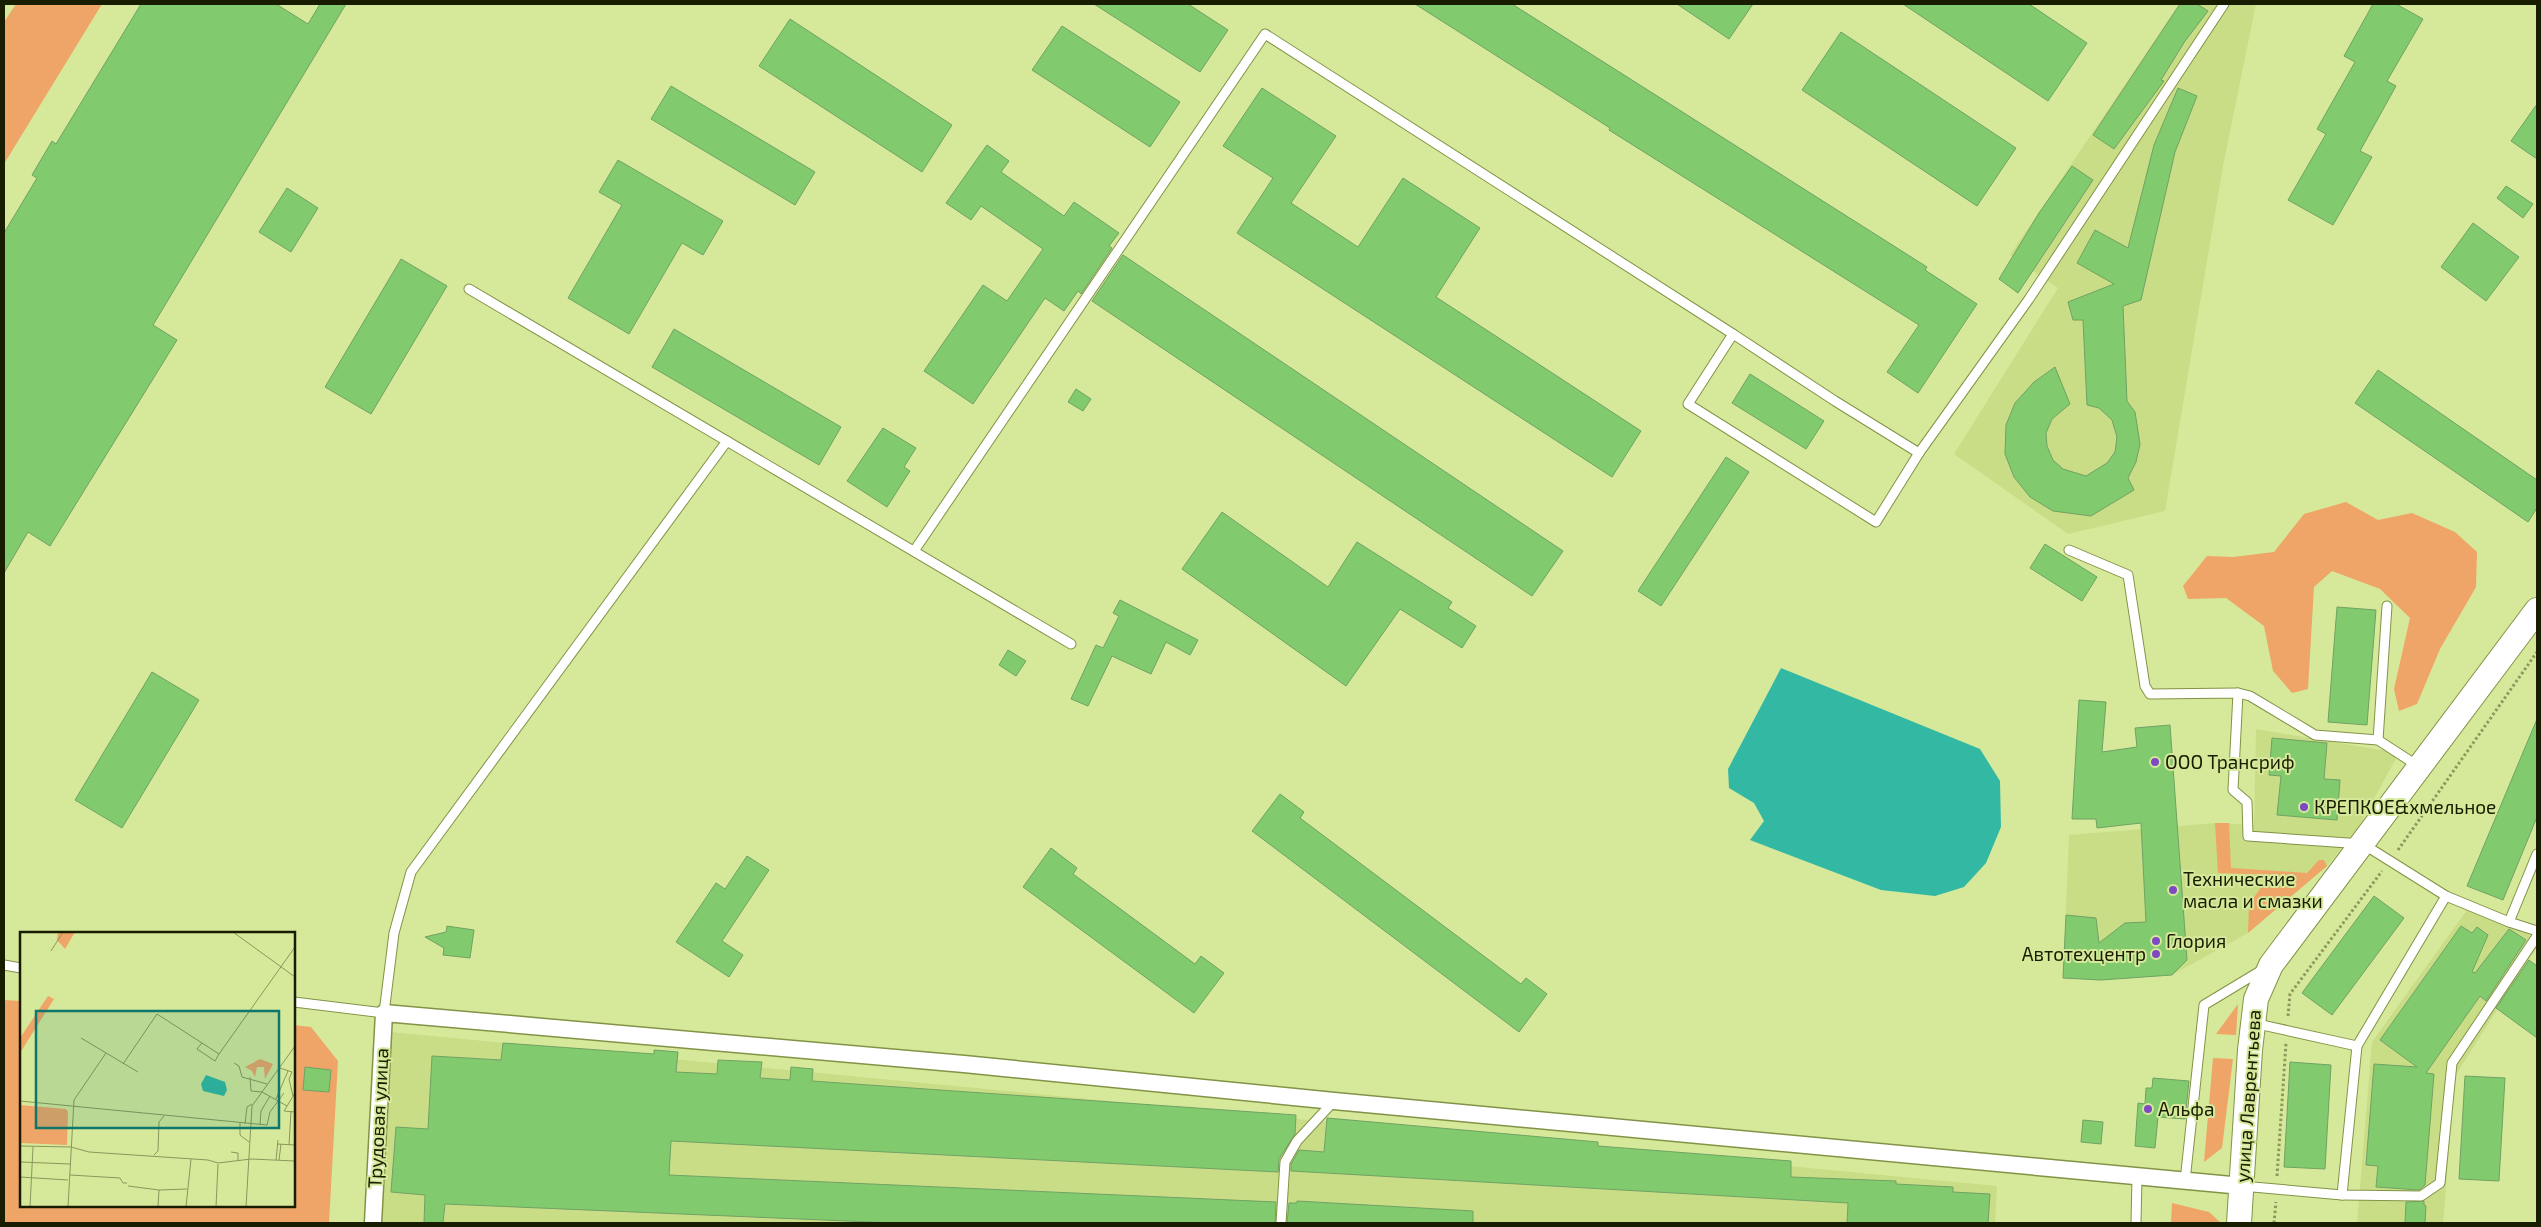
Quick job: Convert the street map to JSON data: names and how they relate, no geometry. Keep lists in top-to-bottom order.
{
  "streets": {
    "street": ["улица Лаврентьева", "Трудовая улица"]
  },
  "places": [
    "ООО Трансриф",
    "КРЕПКОЕ&хмельное",
    "Технические масла и смазки",
    "Глория",
    "Автотехцентр",
    "Альфа"
  ]
}
